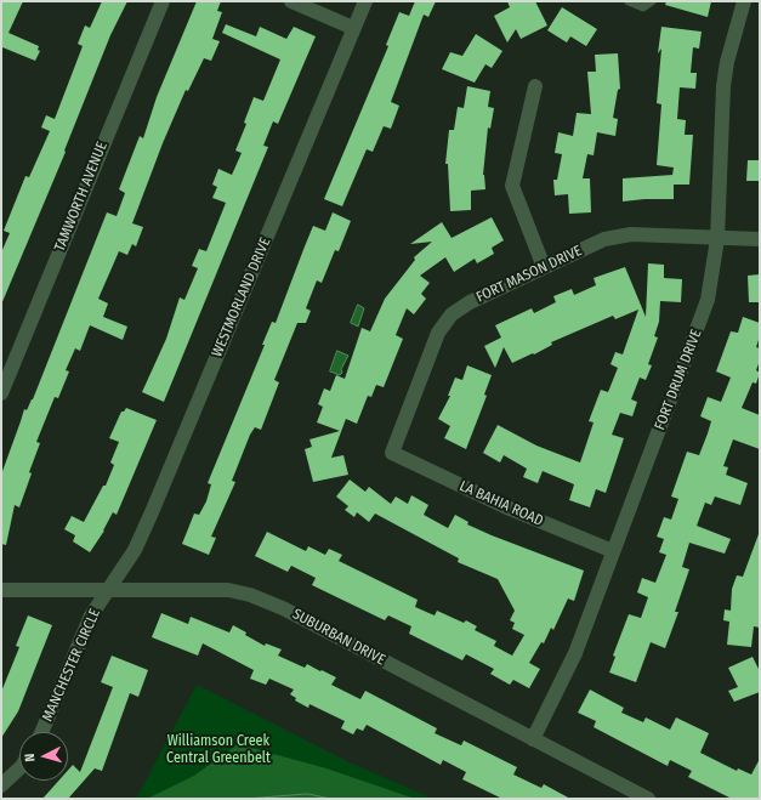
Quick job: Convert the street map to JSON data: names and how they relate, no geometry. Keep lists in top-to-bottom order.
{
  "streets": {
    "street": [
      "TAMWORTH AVENUE",
      "FORT MASON DRIVE",
      "WESTMORLAND DRIVE",
      "FORT DRUM DRIVE",
      "LA BAHIA ROAD",
      "SUBURBAN DRIVE",
      "MANCHESTER CIRCLE"
    ]
  },
  "crossings": [
    ["FORT MASON DRIVE", "FORT DRUM DRIVE"],
    ["FORT MASON DRIVE", "LA BAHIA ROAD"],
    ["WESTMORLAND DRIVE", "SUBURBAN DRIVE"],
    ["WESTMORLAND DRIVE", "MANCHESTER CIRCLE"],
    ["FORT DRUM DRIVE", "LA BAHIA ROAD"],
    ["FORT DRUM DRIVE", "SUBURBAN DRIVE"],
    ["SUBURBAN DRIVE", "MANCHESTER CIRCLE"]
  ],
  "parks": ["Williamson Creek Central Greenbelt"],
  "north": "left"
}
